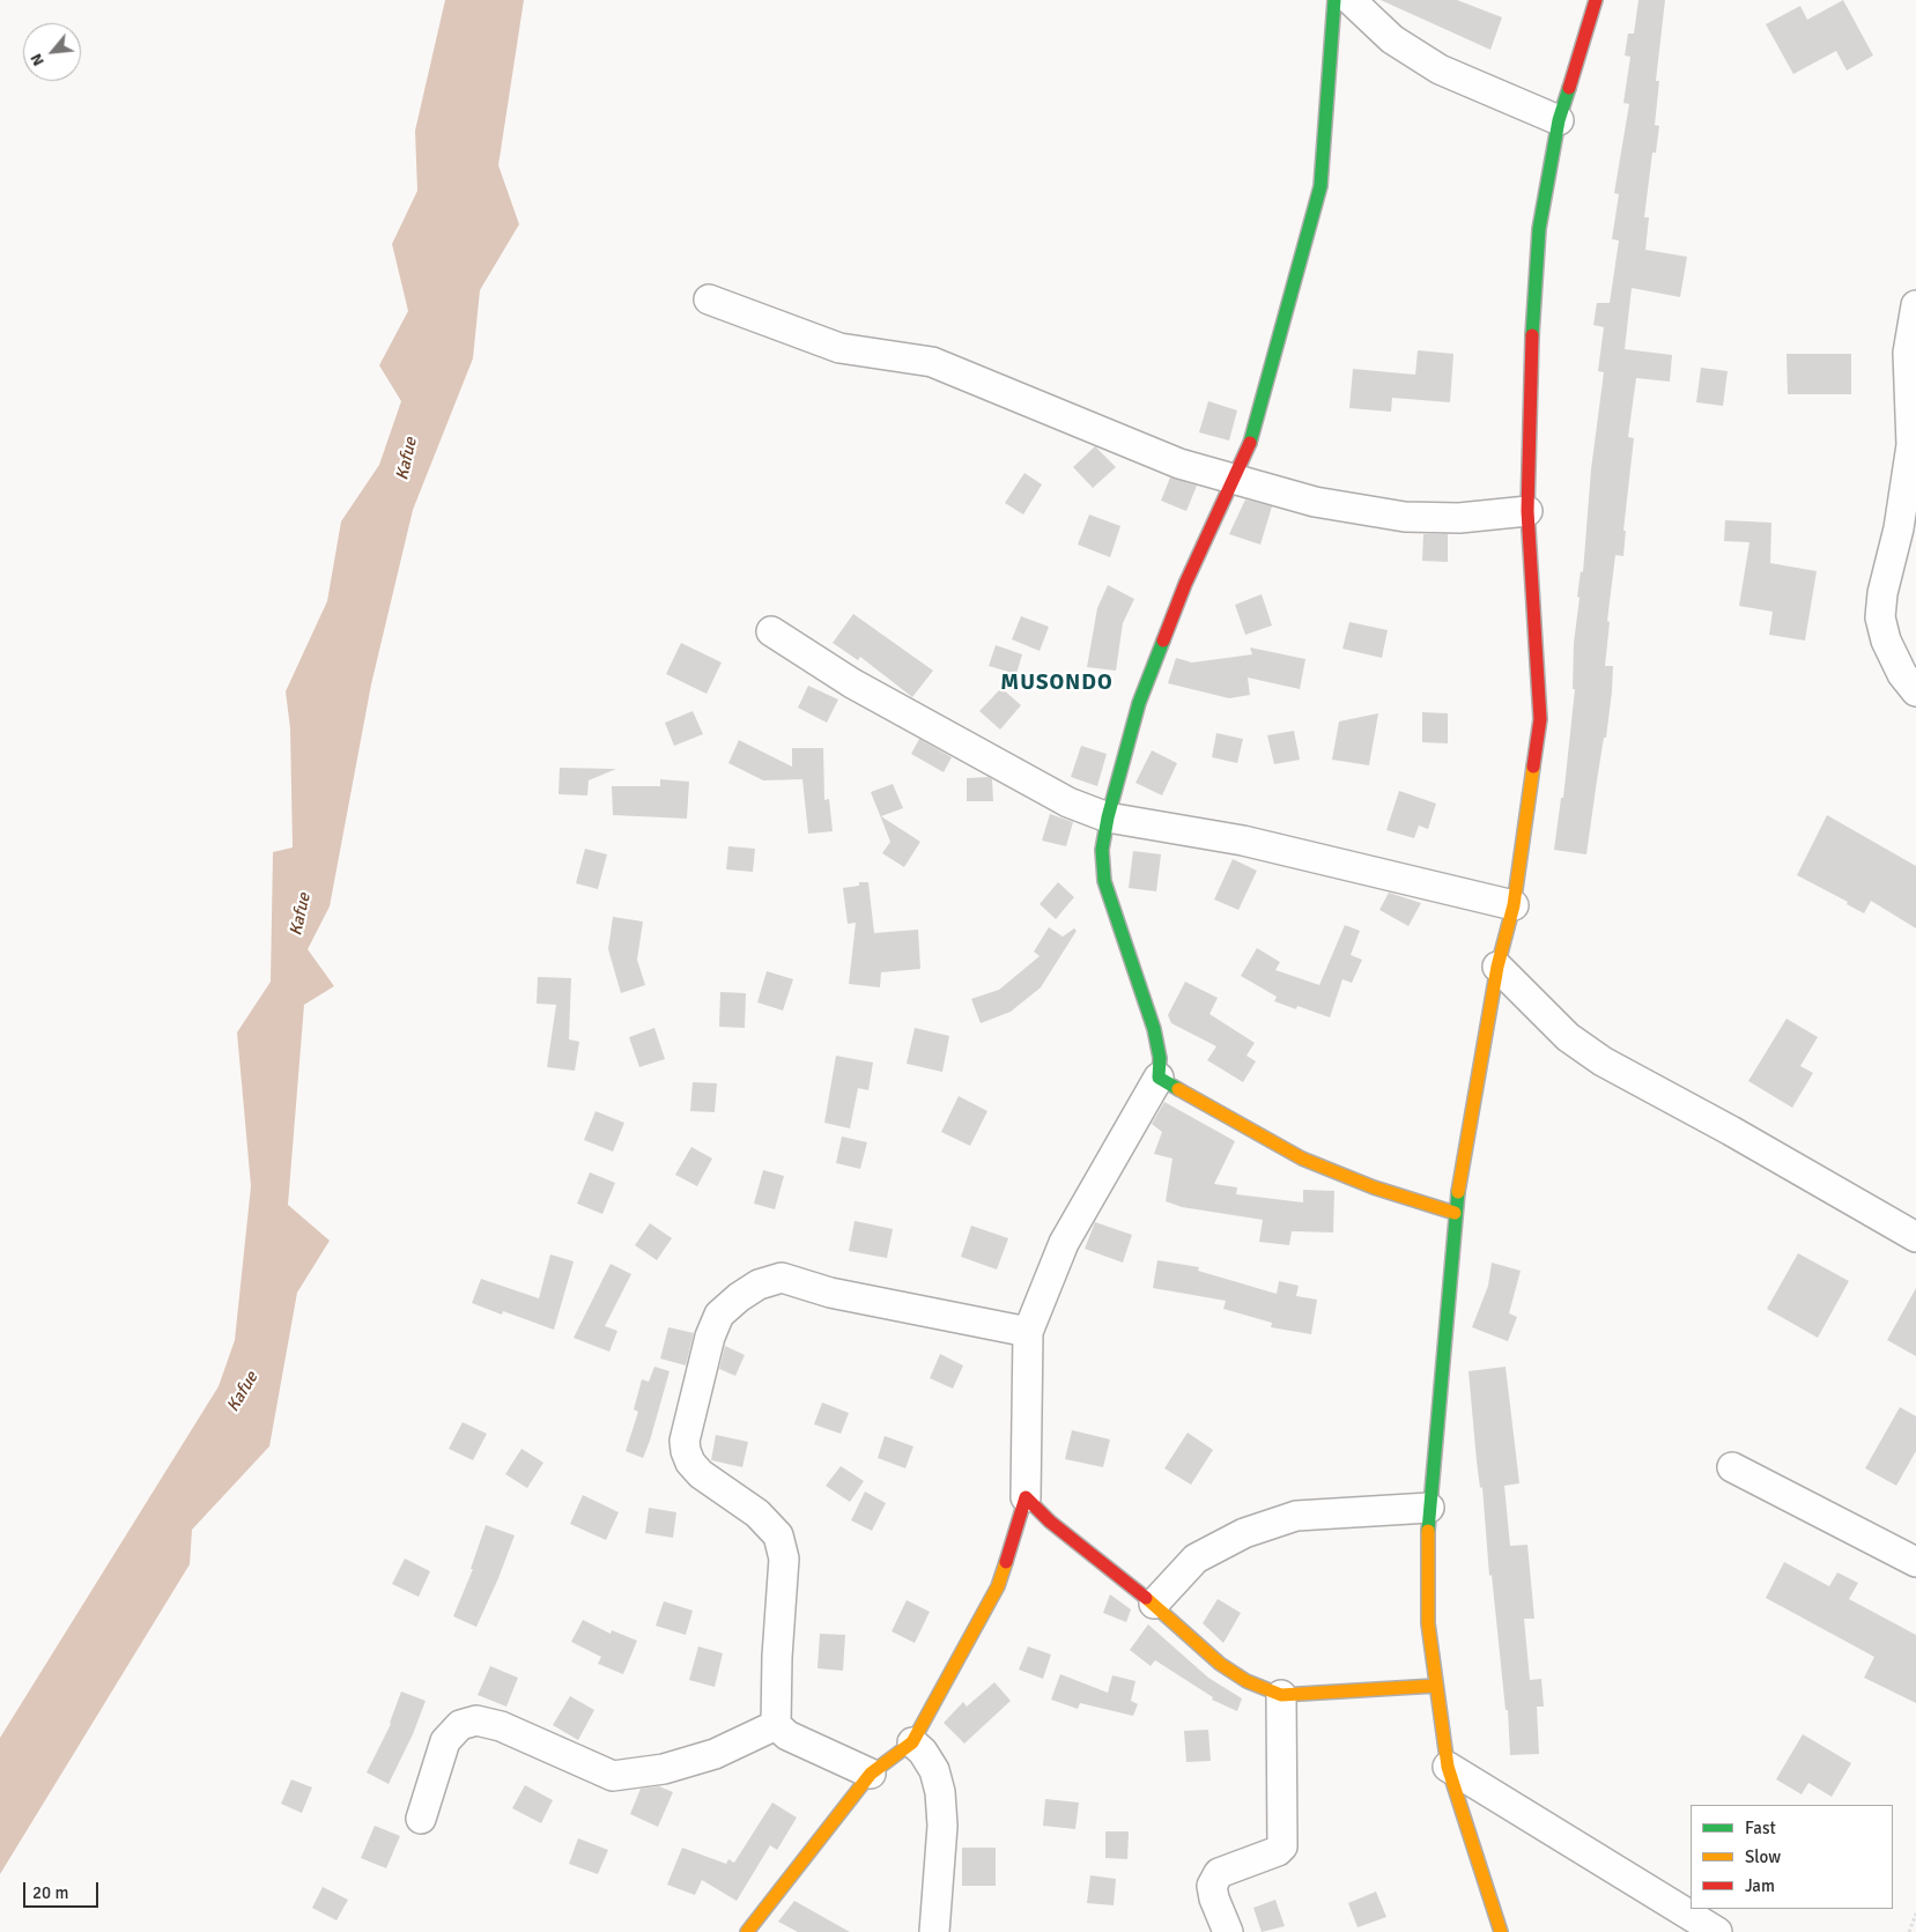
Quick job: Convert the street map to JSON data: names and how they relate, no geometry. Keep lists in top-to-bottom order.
{
  "districts": ["MUSONDO"],
  "water": ["Kafue"],
  "legend": ["Fast", "Slow", "Jam"],
  "scale_bar": "20 m",
  "north": "bottom left"
}
